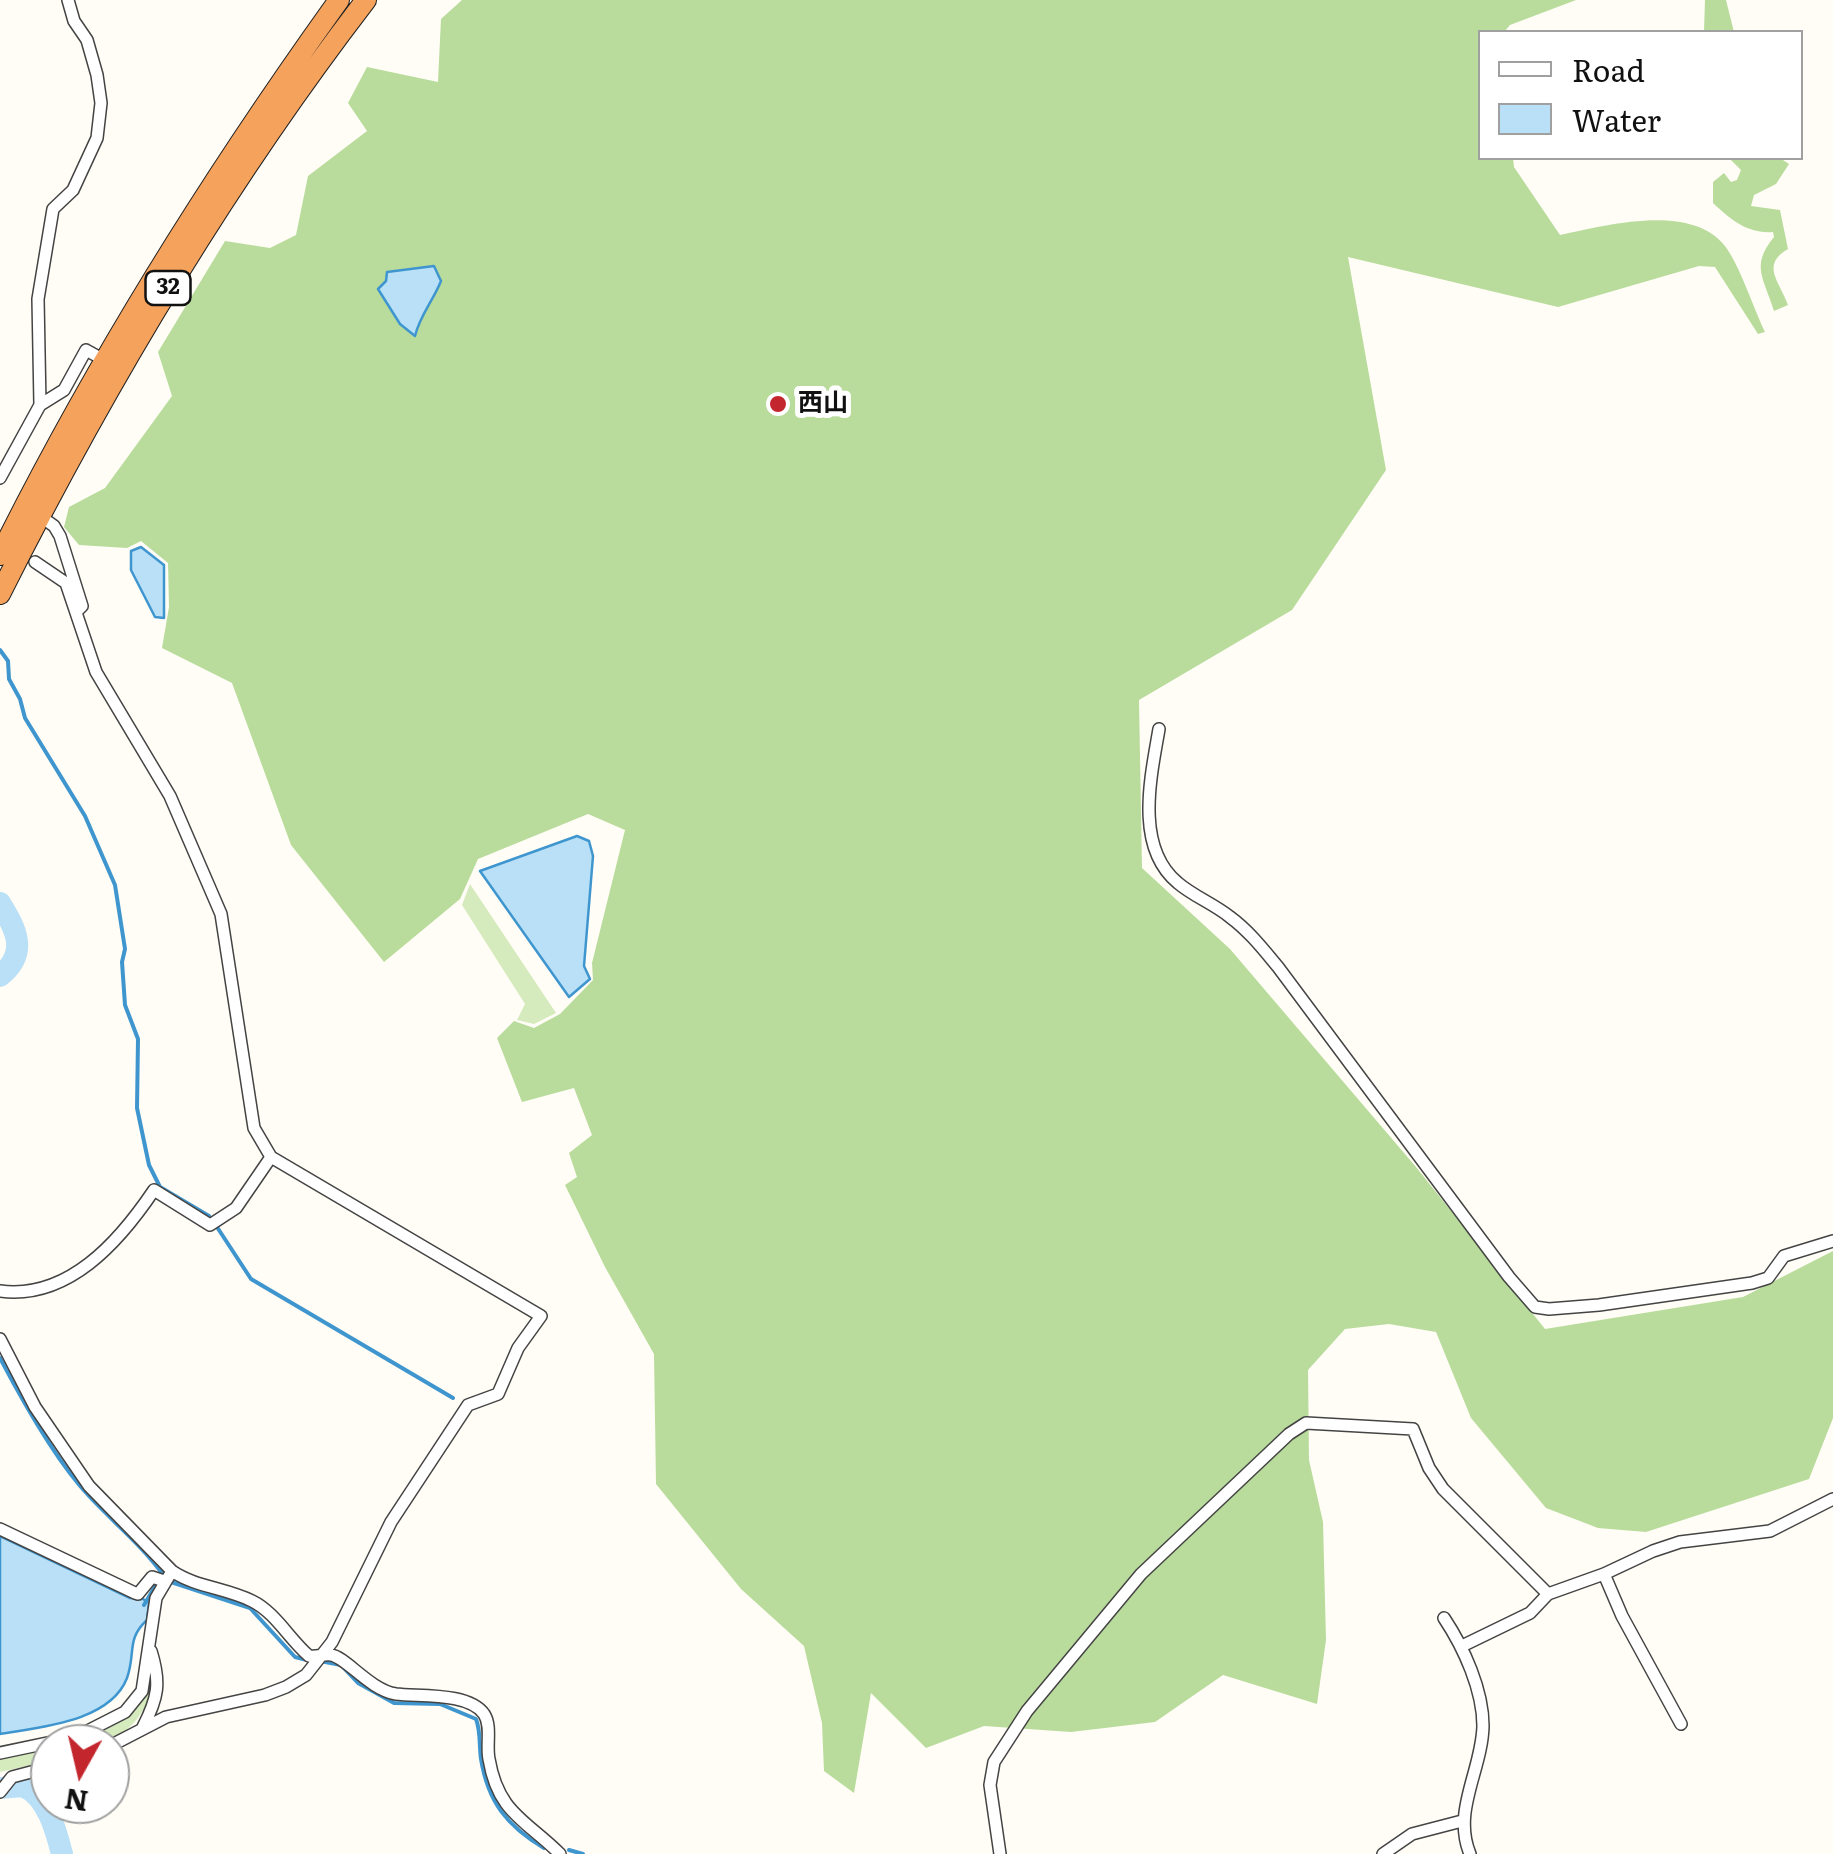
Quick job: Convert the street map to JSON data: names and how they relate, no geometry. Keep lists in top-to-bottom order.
{
  "streets": {
    "highway": ["32"]
  },
  "places": ["西山"],
  "legend": ["Road", "Water"],
  "north": "bottom"
}
